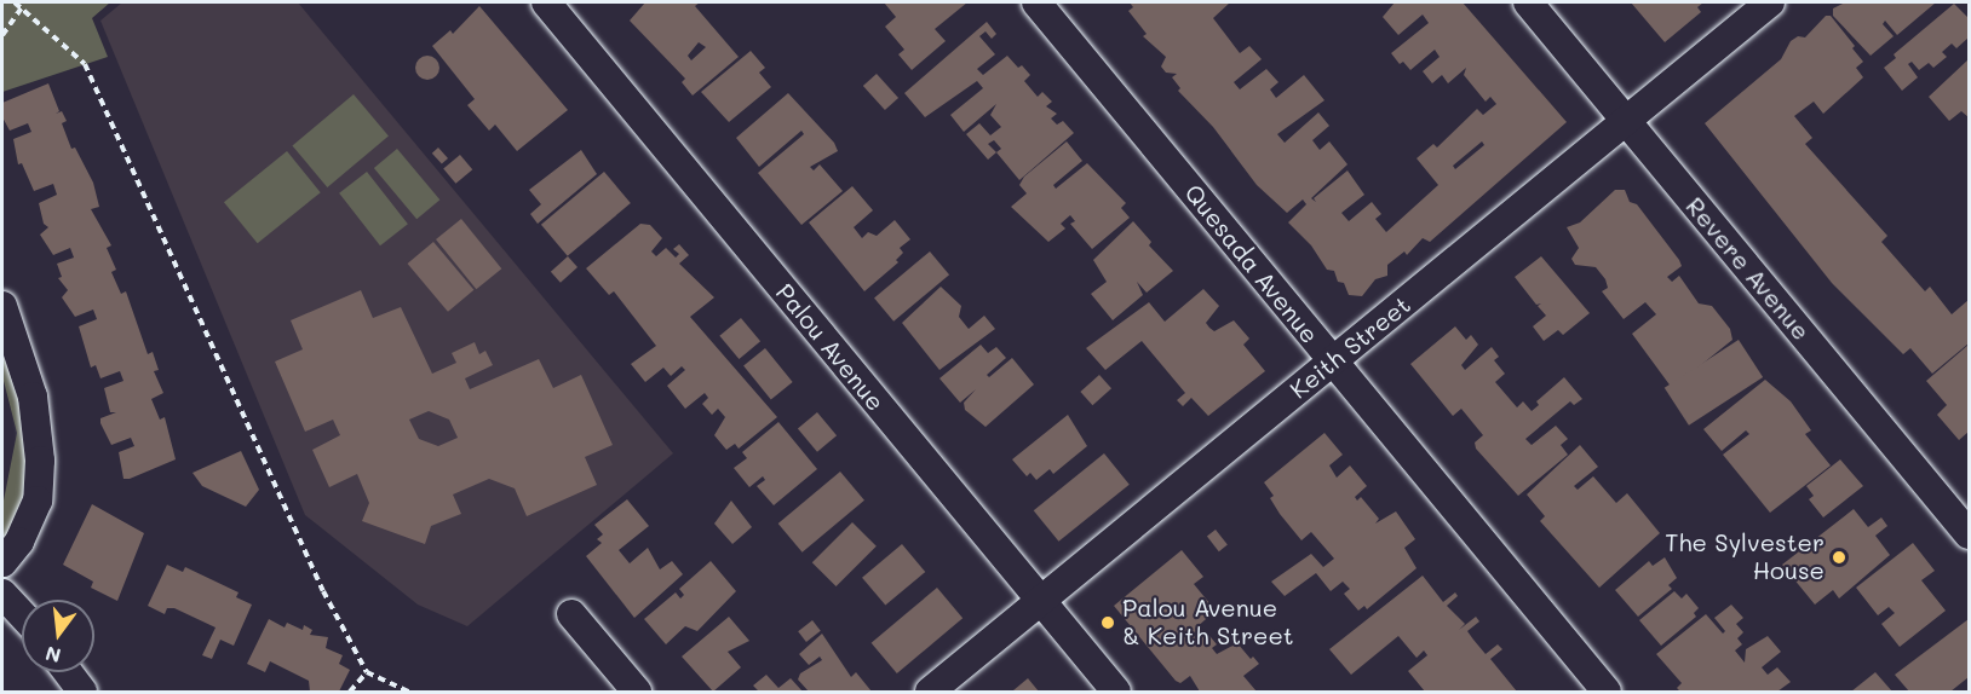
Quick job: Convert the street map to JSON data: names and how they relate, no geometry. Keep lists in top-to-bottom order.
{
  "streets": {
    "street": [
      "Quesada Avenue",
      "Revere Avenue",
      "Palou Avenue",
      "Keith Street"
    ]
  },
  "crossings": [
    ["Quesada Avenue", "Keith Street"],
    ["Revere Avenue", "Keith Street"],
    ["Palou Avenue", "Keith Street"]
  ],
  "places": ["The Sylvester House", "Palou Avenue & Keith Street"],
  "north": "bottom"
}
